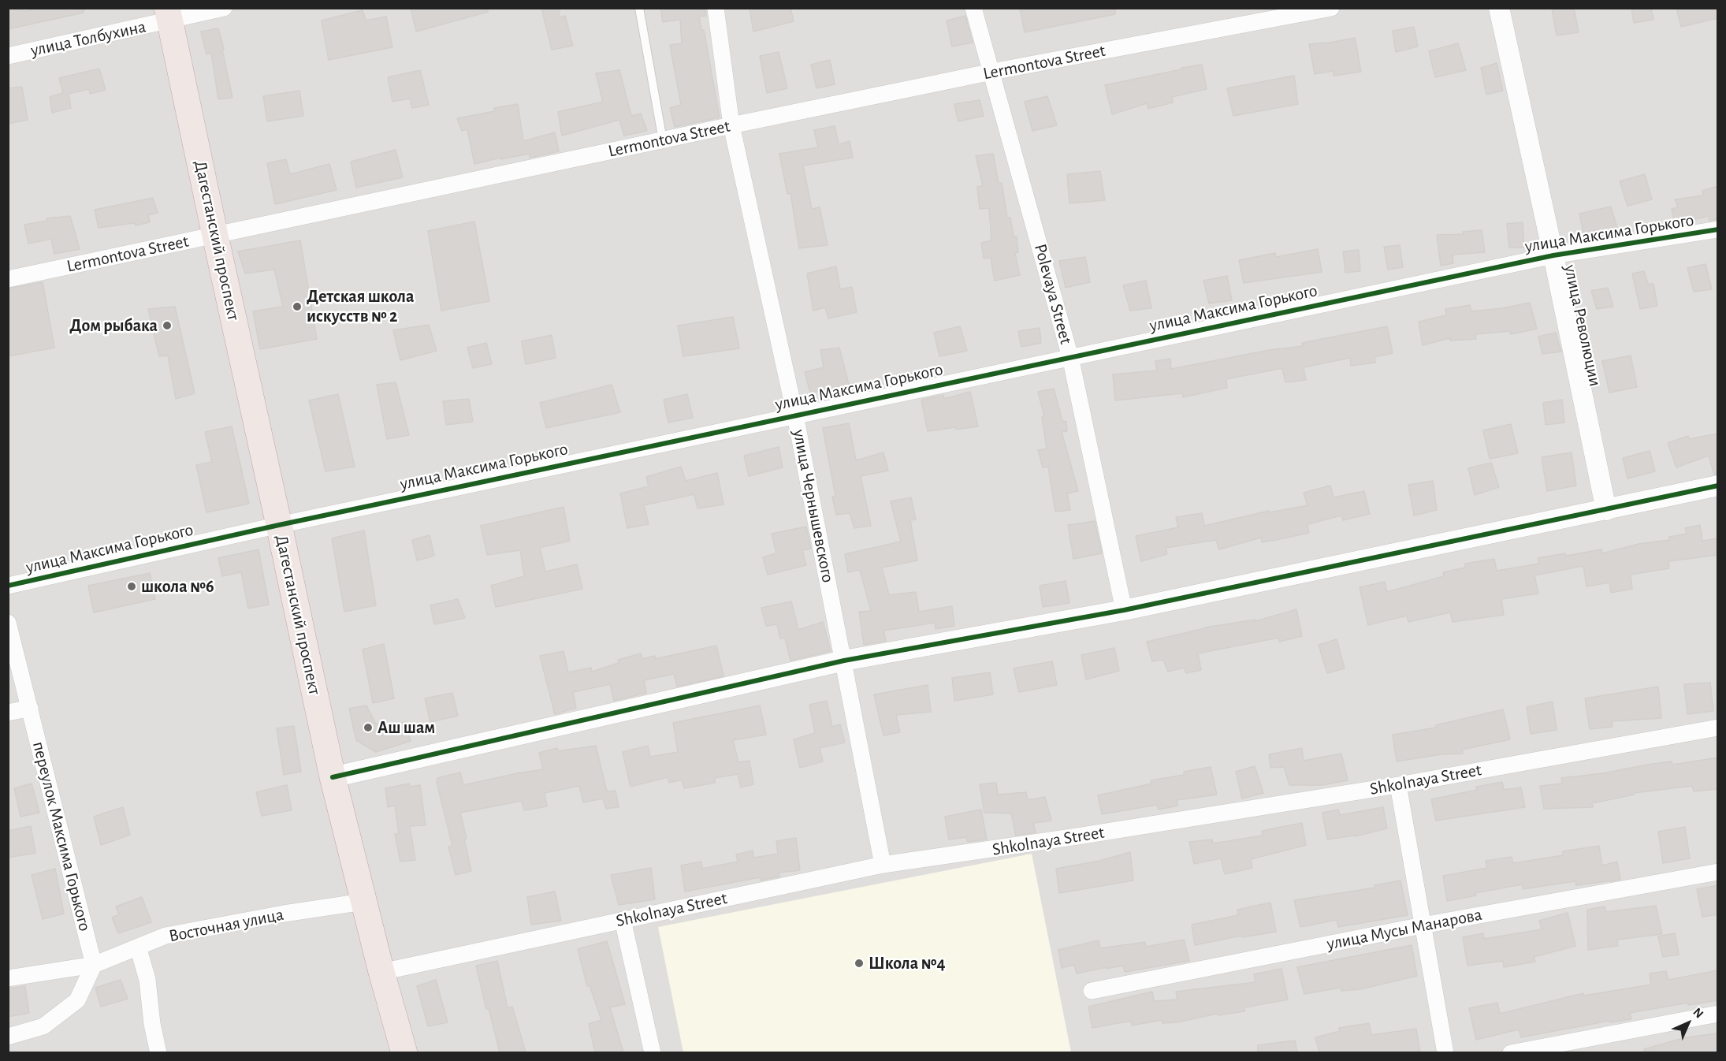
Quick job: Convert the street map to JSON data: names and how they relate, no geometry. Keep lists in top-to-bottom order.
{
  "streets": {
    "highway": ["Дагестанский проспект"],
    "street": [
      "улица Толбухина",
      "Lermontova Street",
      "улица Максима Горького",
      "Polevaya Street",
      "улица Революции",
      "улица Чернышевского",
      "Shkolnaya Street",
      "переулок Максима Горького",
      "Восточная улица",
      "улица Мусы Манарова"
    ]
  },
  "crossings": [
    ["улица Толбухина", "Дагестанский проспект"],
    ["Lermontova Street", "Дагестанский проспект"],
    ["Lermontova Street", "Polevaya Street"],
    ["Lermontova Street", "улица Чернышевского"],
    ["улица Максима Горького", "Дагестанский проспект"],
    ["улица Максима Горького", "Polevaya Street"],
    ["улица Максима Горького", "улица Революции"],
    ["улица Максима Горького", "улица Чернышевского"],
    ["Дагестанский проспект", "Shkolnaya Street"],
    ["Дагестанский проспект", "Восточная улица"],
    ["улица Чернышевского", "Shkolnaya Street"],
    ["переулок Максима Горького", "Восточная улица"]
  ],
  "places": [
    "Детская школа искусств № 2",
    "Дом рыбака",
    "школа №6",
    "Аш шам",
    "Школа №4"
  ],
  "north": "top right"
}
